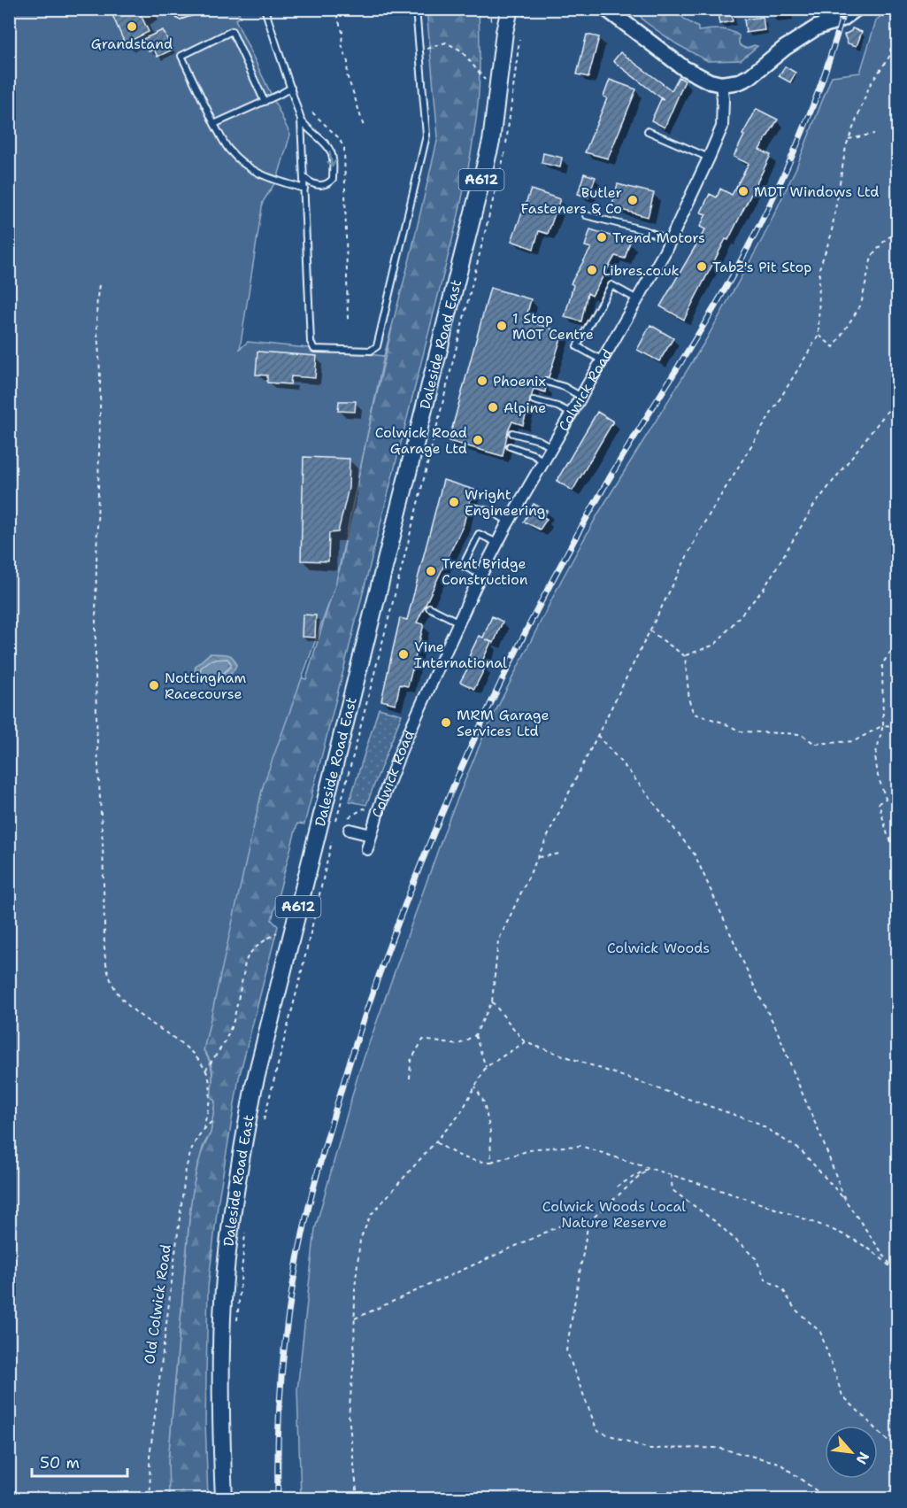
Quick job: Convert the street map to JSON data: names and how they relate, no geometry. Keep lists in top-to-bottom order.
{
  "streets": {
    "main road": ["A612", "Daleside Road East"],
    "street": ["Colwick Road"],
    "path": ["Old Colwick Road"]
  },
  "parks": ["Colwick Woods", "Colwick Woods Local Nature Reserve"],
  "places": [
    "Grandstand",
    "MDT Windows Ltd",
    "Butler Fasteners & Co",
    "Trend Motors",
    "Tabz's Pit Stop",
    "Libres.co.uk",
    "1 Stop MOT Centre",
    "Phoenix",
    "Alpine",
    "Colwick Road Garage Ltd",
    "Wright Engineering",
    "Trent Bridge Construction",
    "Vine International",
    "Nottingham Racecourse",
    "MRM Garage Services Ltd"
  ],
  "scale_bar": "50 m",
  "north": "bottom right"
}
